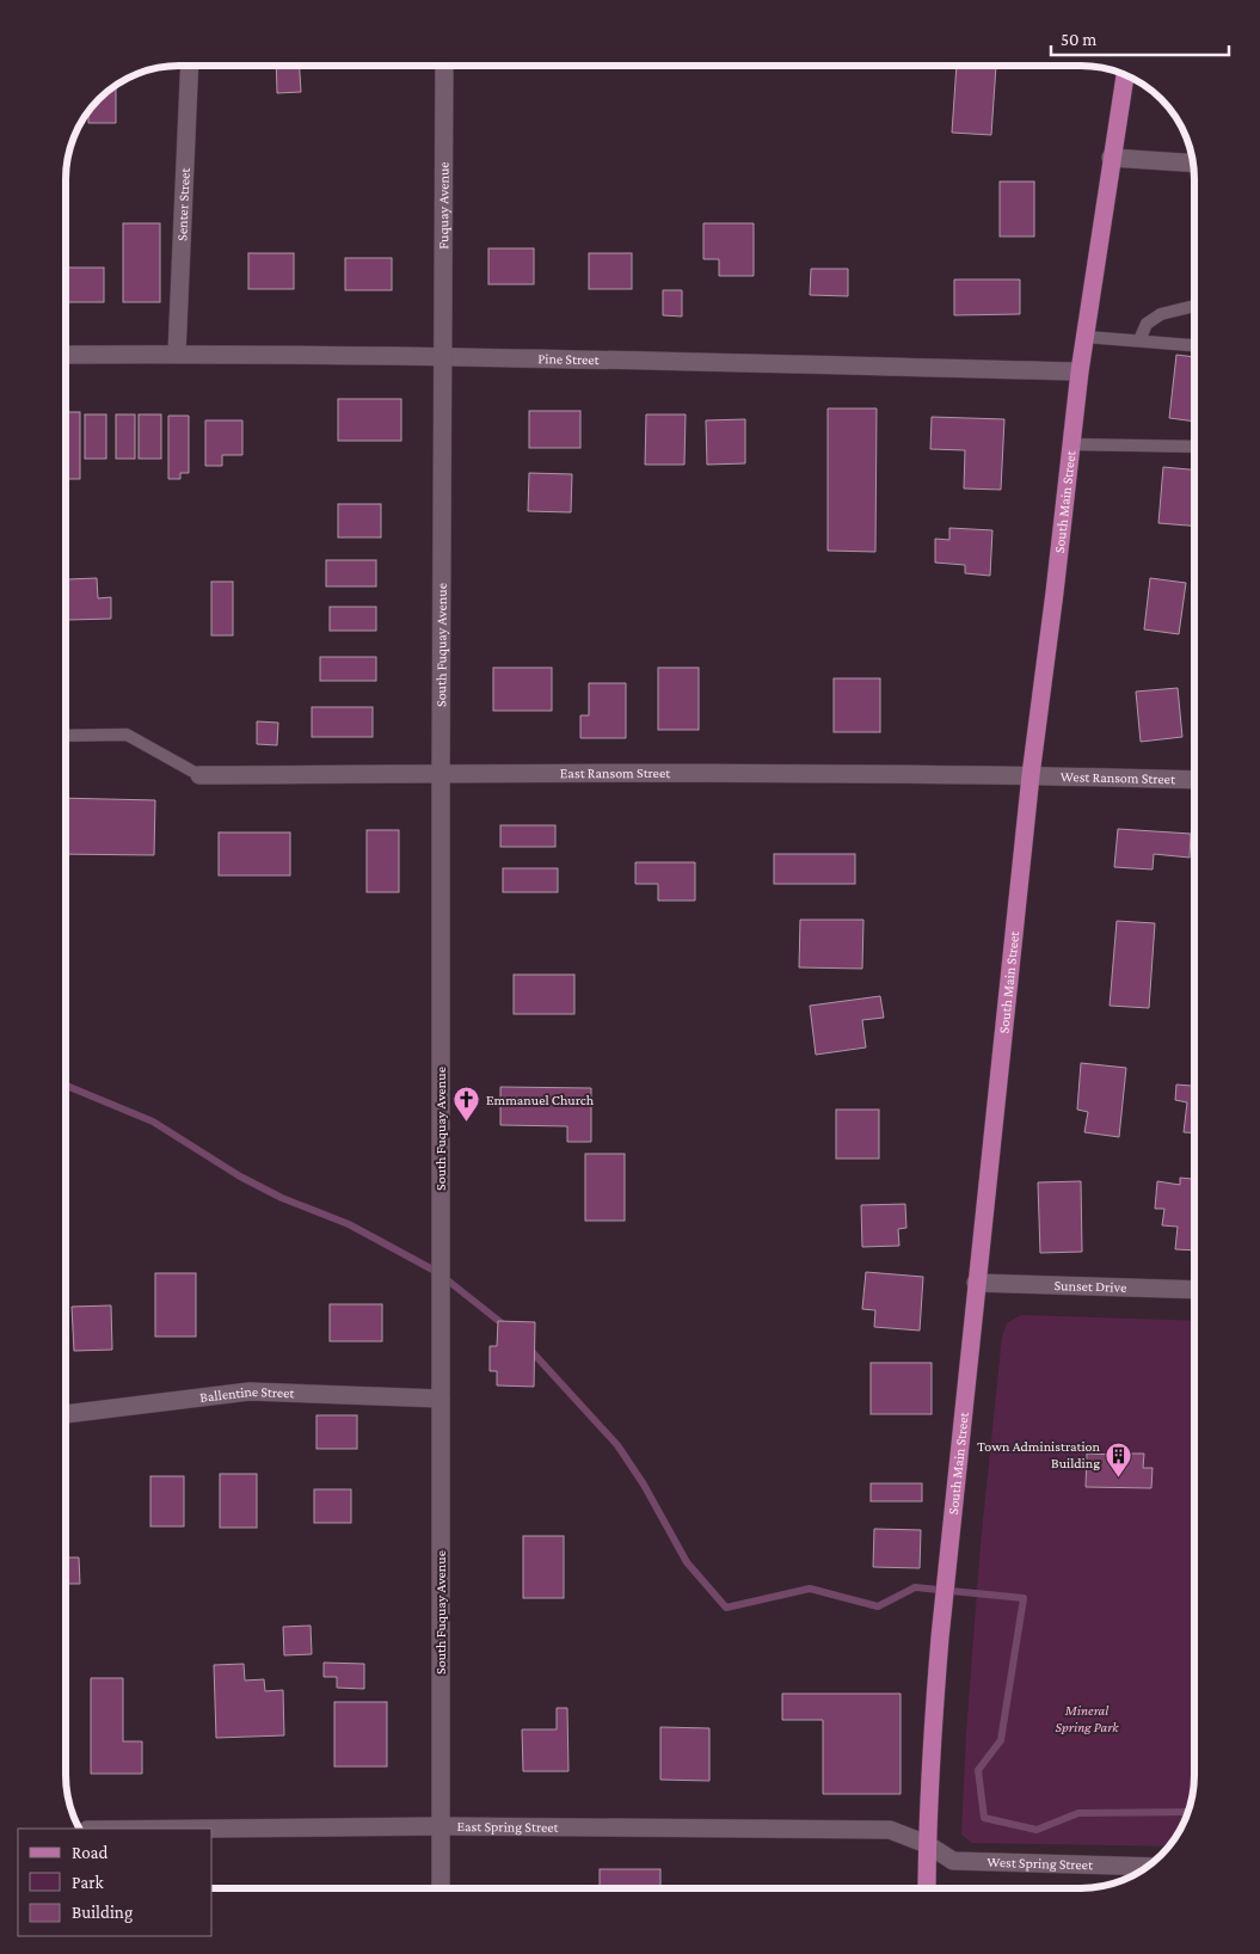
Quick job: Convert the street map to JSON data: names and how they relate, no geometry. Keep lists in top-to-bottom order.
{
  "streets": {
    "main road": ["South Main Street"],
    "street": [
      "Senter Street",
      "Fuquay Avenue",
      "Pine Street",
      "South Fuquay Avenue",
      "East Ransom Street",
      "West Ransom Street",
      "Sunset Drive",
      "Ballentine Street",
      "East Spring Street",
      "West Spring Street"
    ]
  },
  "crossings": [
    ["Senter Street", "Pine Street"],
    ["Fuquay Avenue", "Pine Street"],
    ["Fuquay Avenue", "South Fuquay Avenue"],
    ["Pine Street", "South Main Street"],
    ["Pine Street", "South Fuquay Avenue"],
    ["South Main Street", "East Ransom Street"],
    ["South Main Street", "West Ransom Street"],
    ["South Main Street", "Sunset Drive"],
    ["South Main Street", "East Spring Street"],
    ["South Main Street", "West Spring Street"],
    ["South Fuquay Avenue", "East Ransom Street"],
    ["South Fuquay Avenue", "Ballentine Street"],
    ["South Fuquay Avenue", "East Spring Street"],
    ["East Ransom Street", "West Ransom Street"],
    ["East Spring Street", "West Spring Street"]
  ],
  "parks": ["Mineral Spring Park"],
  "places": {
    "church": ["Emmanuel Church"],
    "building": ["Town Administration Building"]
  },
  "legend": ["Road", "Park", "Building"],
  "scale_bar": "50 m"
}
